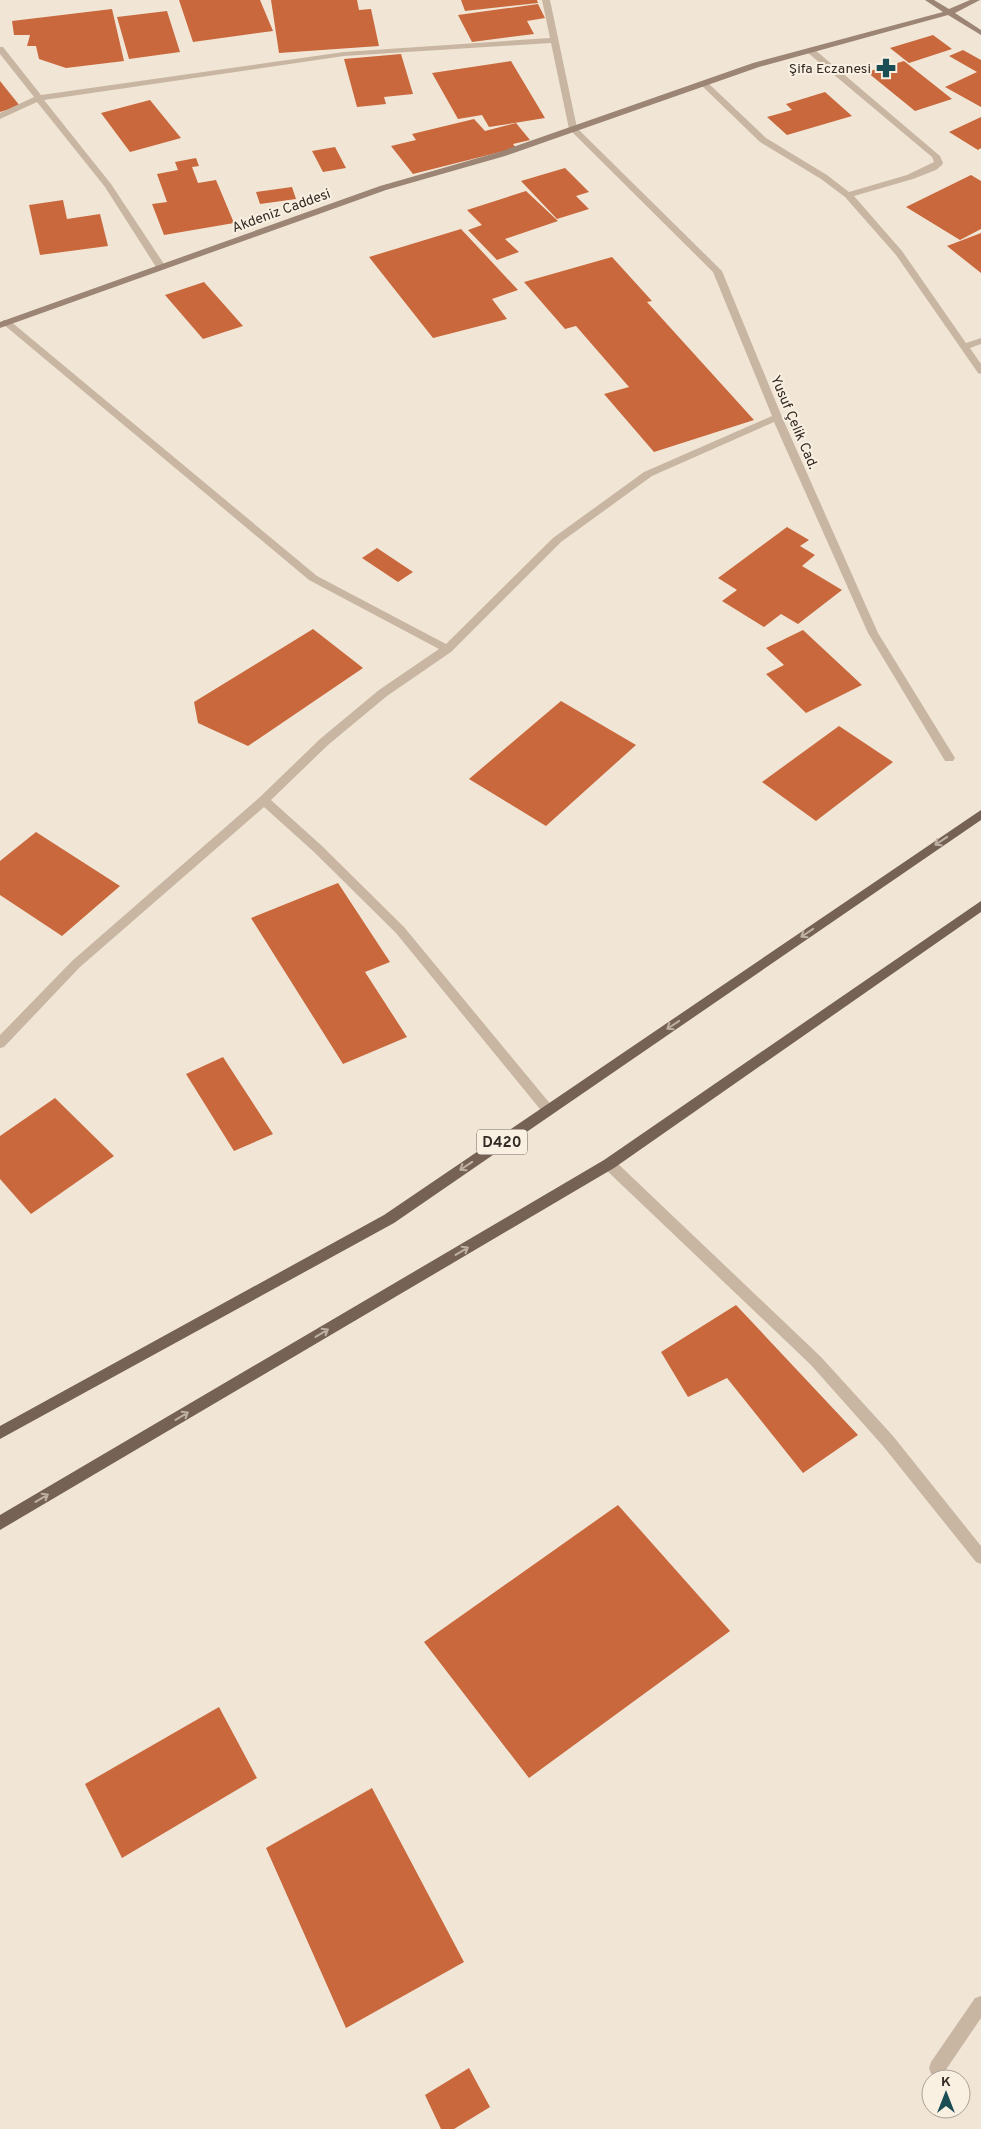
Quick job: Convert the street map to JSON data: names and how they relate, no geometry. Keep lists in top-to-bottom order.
{
  "streets": {
    "main road": ["D420"],
    "street": ["Akdeniz Caddesi", "Yusuf Çelik Cad."]
  },
  "crossings": [
    ["Akdeniz Caddesi", "Yusuf Çelik Cad."]
  ],
  "places": {
    "pharmacy": ["Şifa Eczanesi"]
  },
  "north": "top"
}
